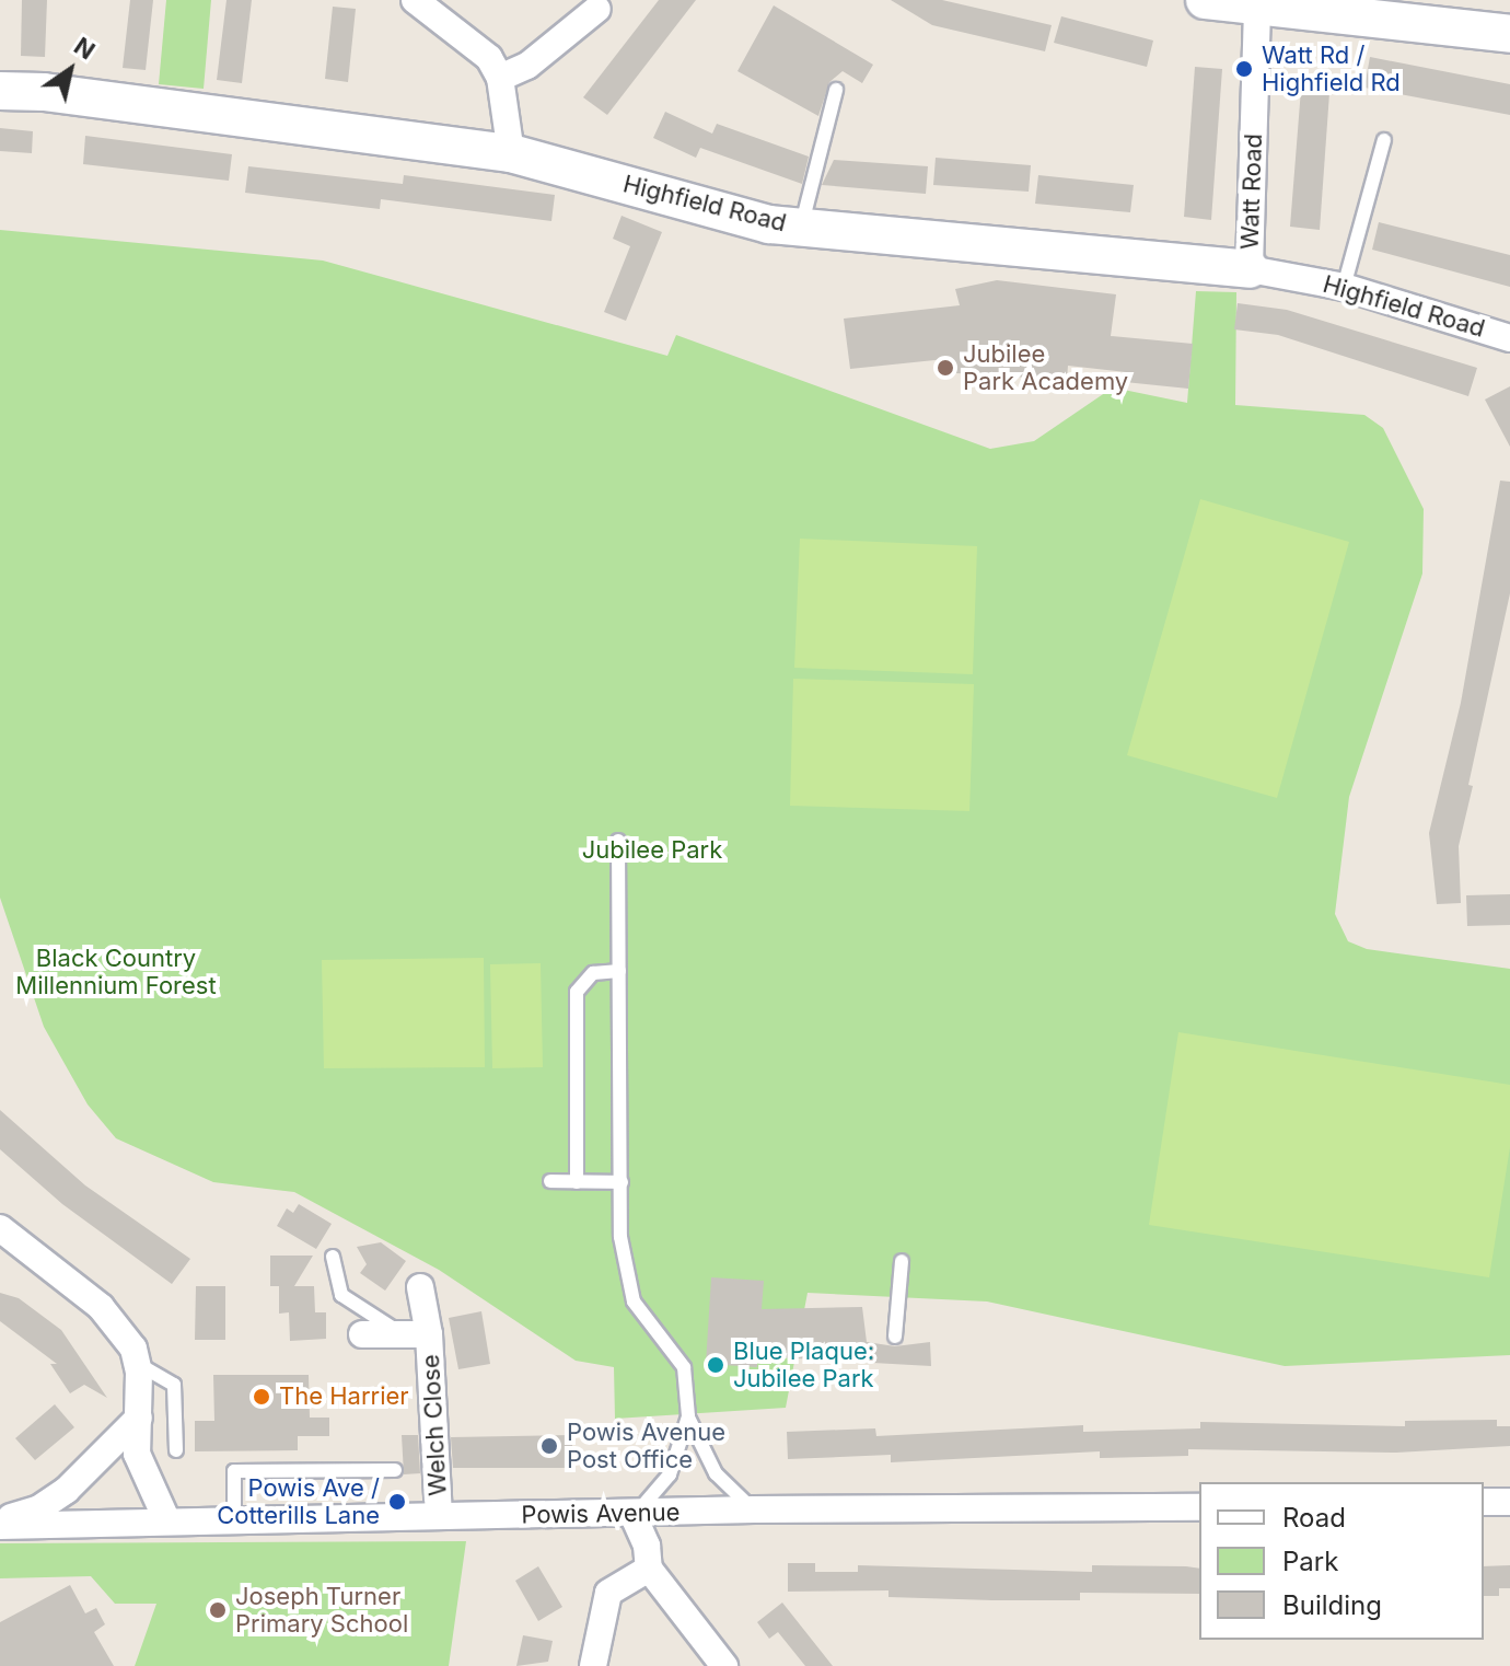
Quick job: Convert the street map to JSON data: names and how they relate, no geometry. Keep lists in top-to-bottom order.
{
  "streets": {
    "street": [
      "Watt Road",
      "Highfield Road",
      "Welch Close",
      "Powis Avenue"
    ]
  },
  "crossings": [
    ["Watt Road", "Highfield Road"],
    ["Welch Close", "Powis Avenue"]
  ],
  "parks": ["Jubilee Park", "Black Country Millennium Forest"],
  "places": [
    "Watt Rd / Highfield Rd",
    "Jubilee Park Academy",
    "Blue Plaque: Jubilee Park",
    "The Harrier",
    "Powis Avenue Post Office",
    "Powis Ave / Cotterills Lane",
    "Joseph Turner Primary School"
  ],
  "legend": ["Road", "Park", "Building"],
  "north": "top right"
}
